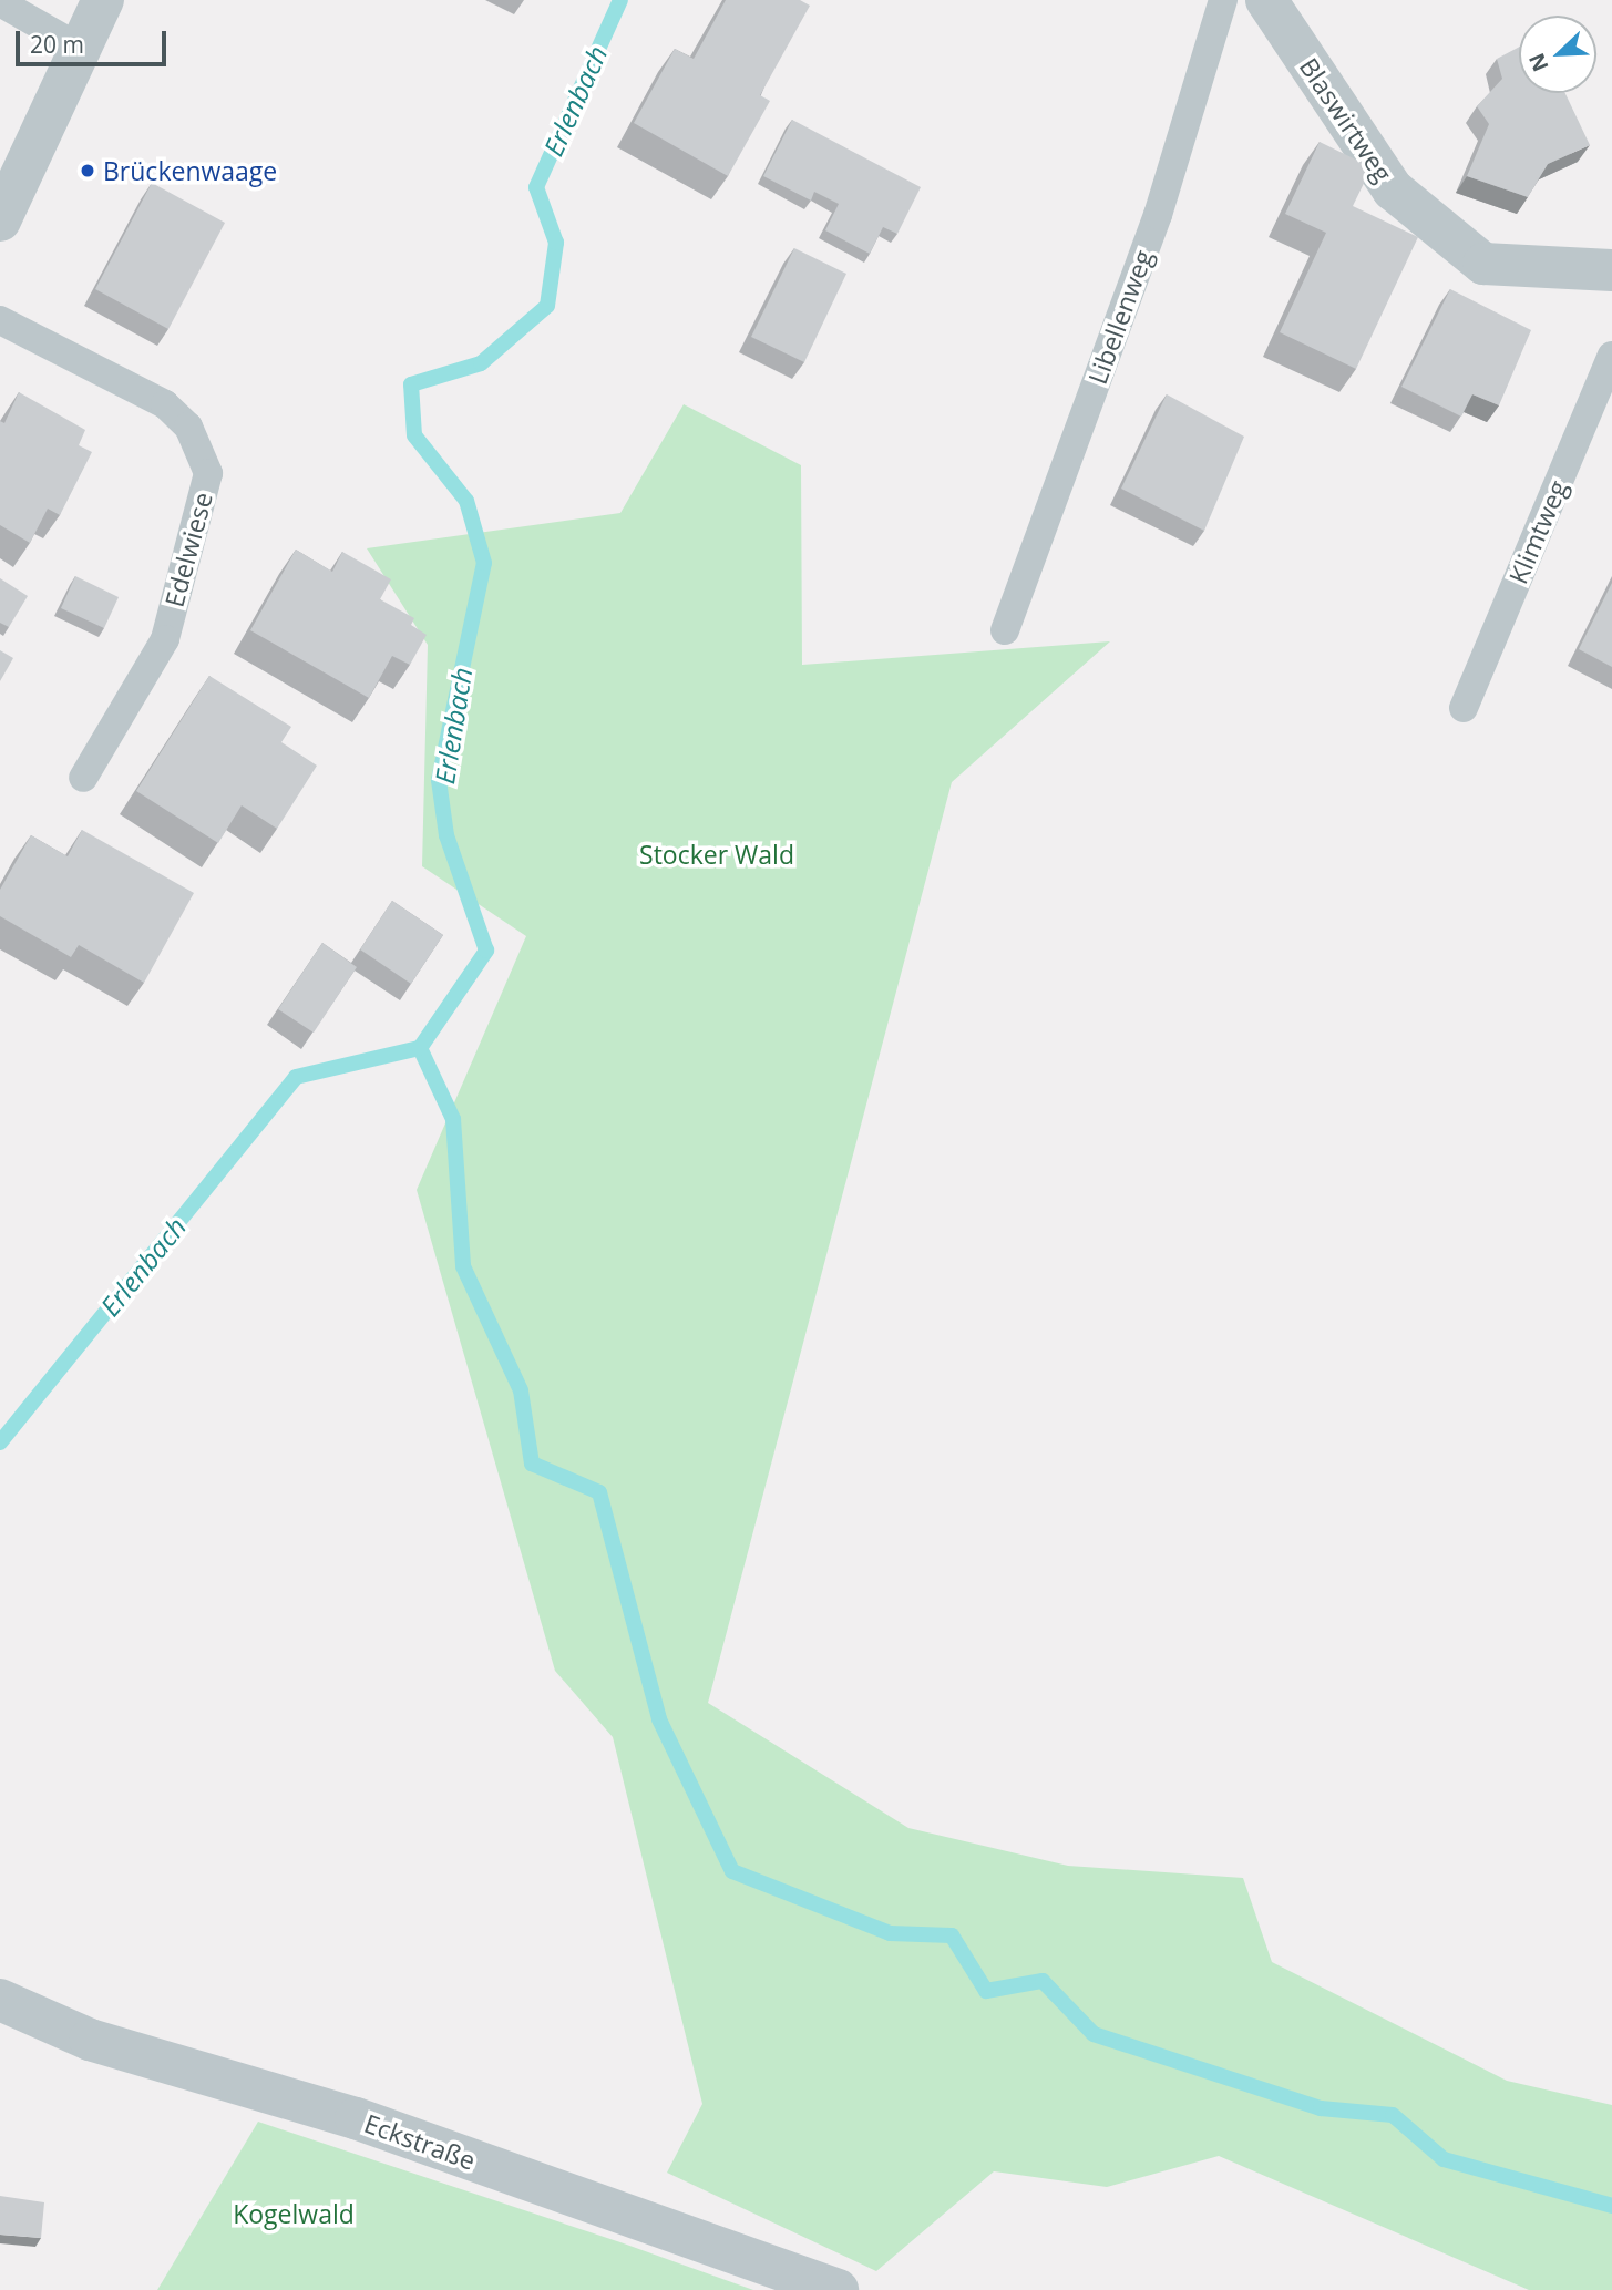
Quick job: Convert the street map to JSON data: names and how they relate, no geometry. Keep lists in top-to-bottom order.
{
  "streets": {
    "street": ["Blaswirtweg", "Eckstraße"],
    "lane": ["Libellenweg", "Klimtweg", "Edelwiese"]
  },
  "water": ["Erlenbach"],
  "parks": ["Stocker Wald", "Kogelwald"],
  "places": ["Brückenwaage"],
  "scale_bar": "20 m",
  "north": "bottom left"
}
